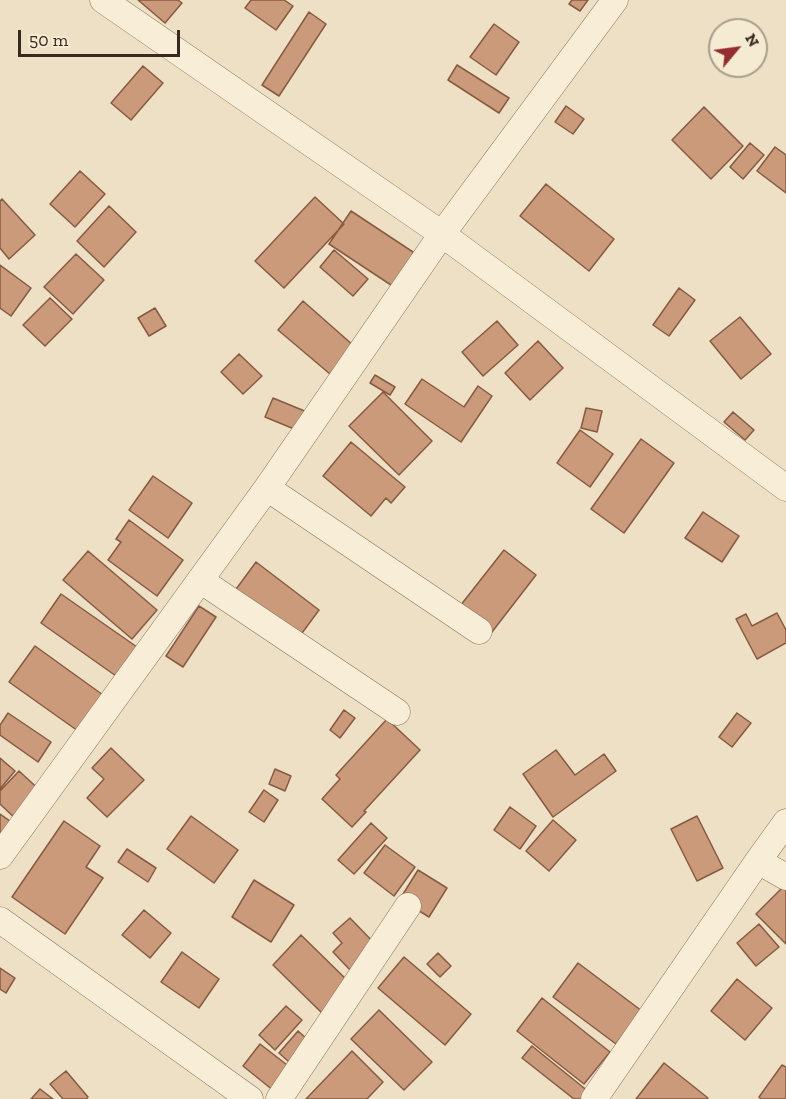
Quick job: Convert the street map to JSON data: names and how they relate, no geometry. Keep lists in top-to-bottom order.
{
  "scale_bar": "50 m",
  "north": "top right"
}
